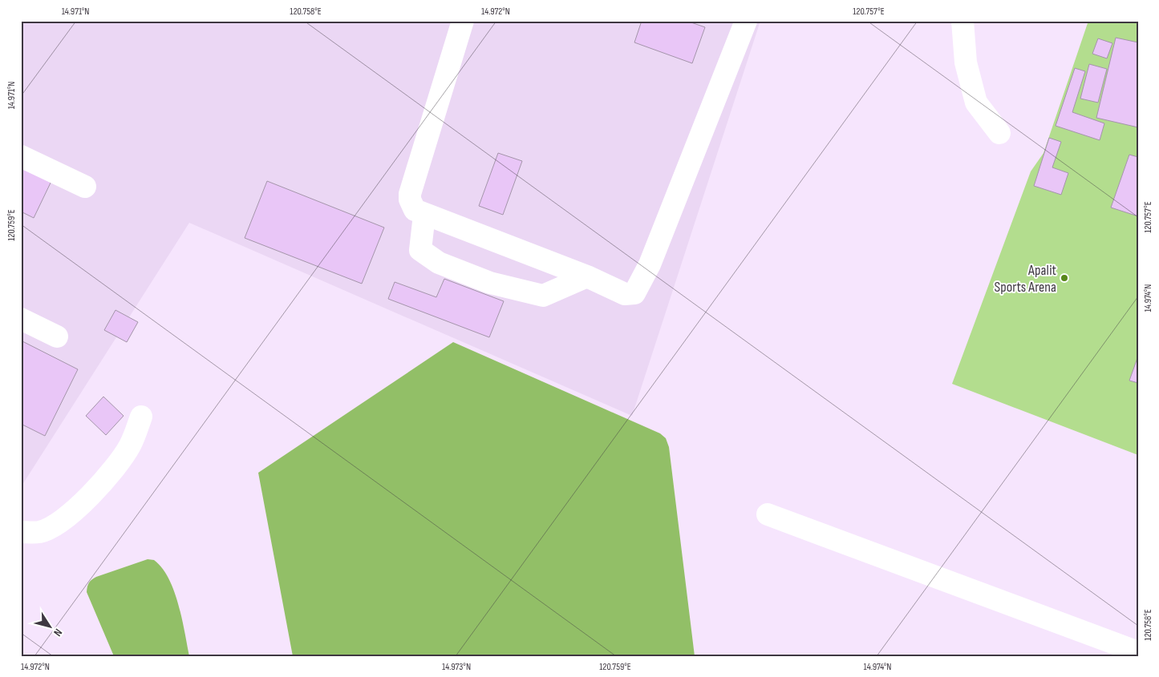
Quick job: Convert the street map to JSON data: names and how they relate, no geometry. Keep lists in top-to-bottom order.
{
  "places": ["Apalit Sports Arena"],
  "north": "bottom right",
  "coordinates": [
    "14.971°N",
    "120.758°E",
    "14.972°N",
    "120.757°E",
    "120.759°E",
    "14.974°N",
    "14.973°N"
  ]
}
